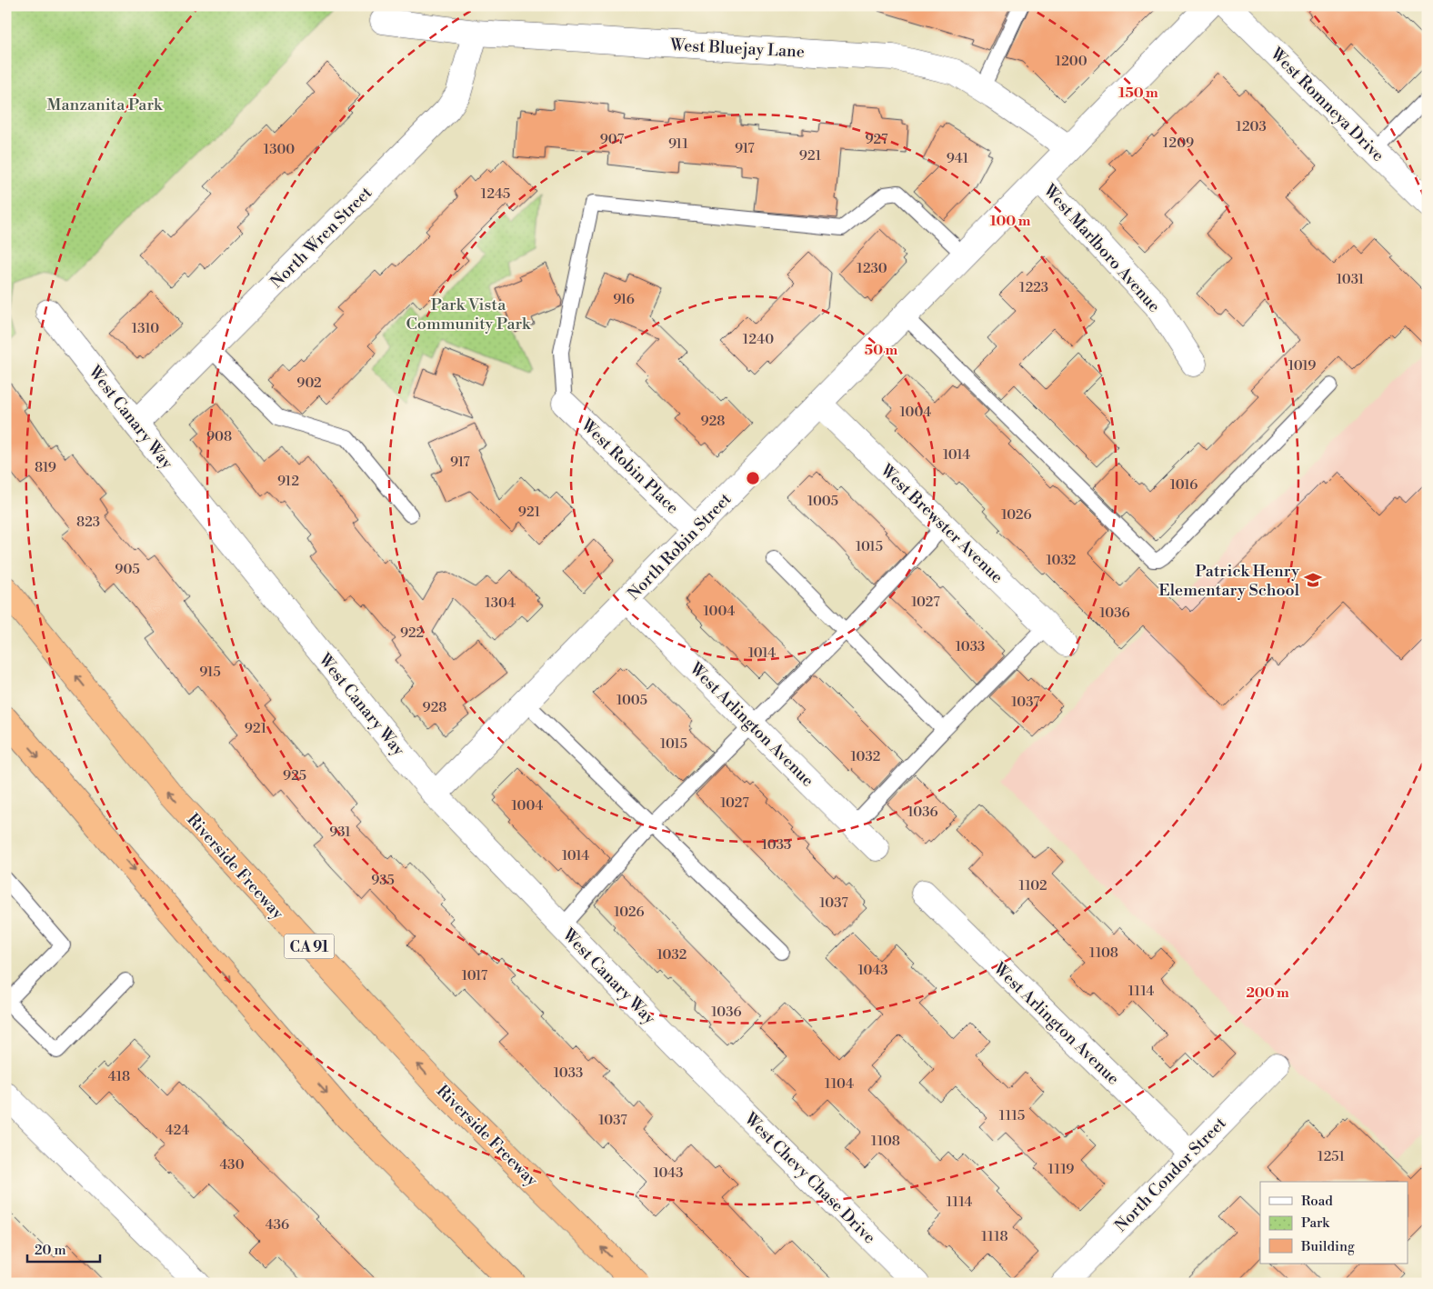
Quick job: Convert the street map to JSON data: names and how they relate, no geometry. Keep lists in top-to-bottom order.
{
  "streets": {
    "highway": ["Riverside Freeway", "CA 91"],
    "street": [
      "West Bluejay Lane",
      "West Romneya Drive",
      "North Wren Street",
      "West Marlboro Avenue",
      "West Canary Way",
      "West Robin Place",
      "West Brewster Avenue",
      "North Robin Street",
      "West Arlington Avenue",
      "North Condor Street",
      "West Chevy Chase Drive"
    ]
  },
  "crossings": [
    ["West Bluejay Lane", "North Wren Street"],
    ["West Bluejay Lane", "North Robin Street"],
    ["North Wren Street", "West Canary Way"],
    ["West Marlboro Avenue", "North Robin Street"],
    ["West Canary Way", "North Robin Street"],
    ["West Canary Way", "West Chevy Chase Drive"],
    ["West Robin Place", "North Robin Street"],
    ["West Brewster Avenue", "North Robin Street"],
    ["North Robin Street", "West Arlington Avenue"],
    ["West Arlington Avenue", "North Condor Street"]
  ],
  "parks": ["Manzanita Park", "Park Vista Community Park"],
  "places": {
    "school or university": ["Patrick Henry Elementary School"]
  },
  "house_numbers": [
    "1200",
    "1203",
    "907",
    "927",
    "1209",
    "911",
    "917",
    "1300",
    "921",
    "941",
    "1245",
    "1230",
    "1031",
    "1223",
    "916",
    "1310",
    "1240",
    "1019",
    "902",
    "1004",
    "928",
    "908",
    "1014",
    "917",
    "819",
    "912",
    "1016",
    "1005",
    "921",
    "1026",
    "823",
    "1015",
    "1032",
    "905",
    "1027",
    "1304",
    "1004",
    "1036",
    "922",
    "1033",
    "1014",
    "915",
    "1005",
    "1037",
    "928",
    "921",
    "1015",
    "1032",
    "925",
    "1027",
    "1004",
    "1036",
    "931",
    "1033",
    "1014",
    "935",
    "1102",
    "1037",
    "1026",
    "1108",
    "1032",
    "1043",
    "1017",
    "1114",
    "1036",
    "1033",
    "418",
    "1104",
    "1115",
    "1037",
    "424",
    "1108",
    "1251",
    "430",
    "1119",
    "1043",
    "1114",
    "436",
    "1118"
  ],
  "legend": ["Road", "Park", "Building"],
  "scale_bar": "20 m",
  "rings": [
    "150 m",
    "100 m",
    "50 m",
    "200 m"
  ]
}
